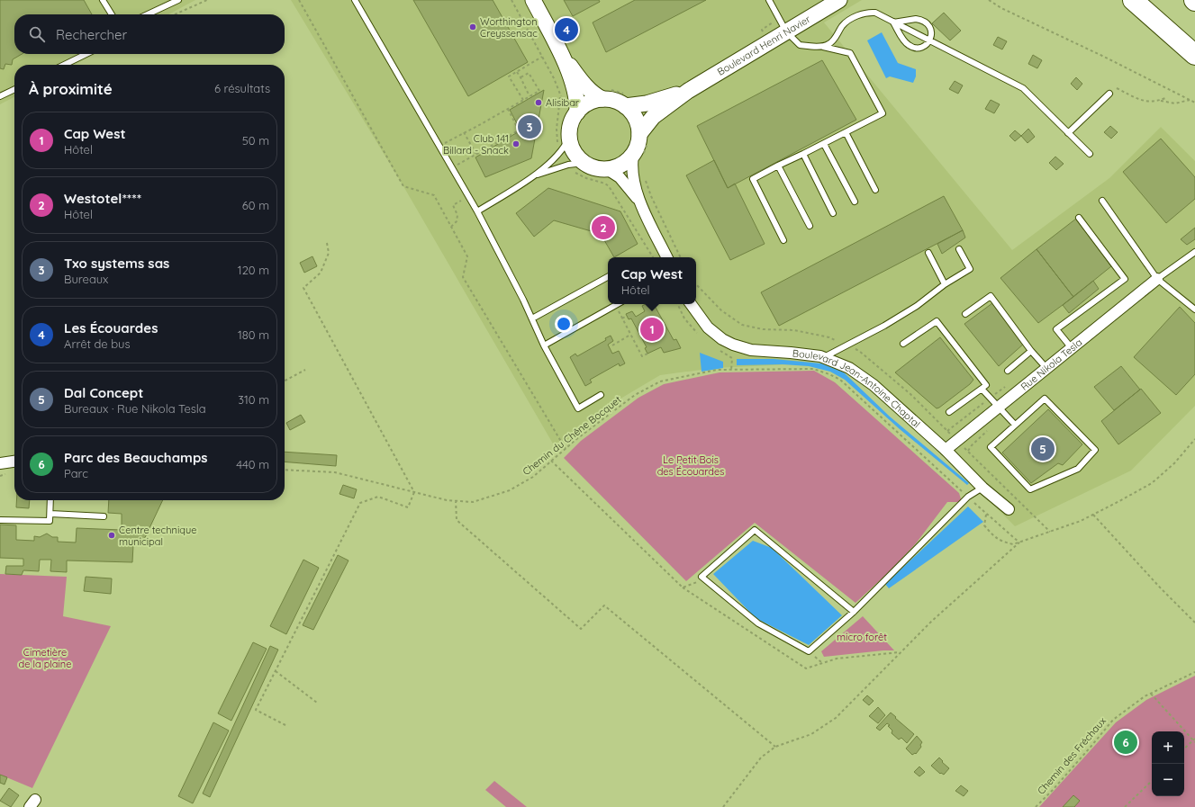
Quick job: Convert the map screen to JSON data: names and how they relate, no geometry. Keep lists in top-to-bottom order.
{
  "streets": {
    "main road": ["Boulevard Henri Navier"],
    "street": ["Rue Nikola Tesla", "Boulevard Jean-Antoine Chaptal"],
    "path": ["Chemin du Chêne Bocquet", "Chemin des Fréchaux"]
  },
  "crossings": [
    ["Rue Nikola Tesla", "Boulevard Jean-Antoine Chaptal"]
  ],
  "parks": ["Le Petit Bois des Écouardes", "micro forêt", "Cimetière de la plaine"],
  "places": [
    "Worthington Creyssensac",
    "Alisibar",
    "Club 141 Billard - Snack",
    "Centre technique municipal"
  ],
  "page": {
    "search": "Rechercher",
    "pins": [
      "4",
      "3",
      "2",
      "1",
      "5",
      "6"
    ],
    "heading": ["À proximité", "6 résultats"],
    "list": [
      {
        "mark": "1",
        "name": "Cap West",
        "note": "Hôtel",
        "value": "50 m"
      },
      {
        "mark": "2",
        "name": "Westotel****",
        "note": "Hôtel",
        "value": "60 m"
      },
      {
        "mark": "3",
        "name": "Txo systems sas",
        "note": "Bureaux",
        "value": "120 m"
      },
      {
        "mark": "4",
        "name": "Les Écouardes",
        "note": "Arrêt de bus",
        "value": "180 m"
      },
      {
        "mark": "5",
        "name": "Dal Concept",
        "note": "Bureaux · Rue Nikola Tesla",
        "value": "310 m"
      },
      {
        "mark": "6",
        "name": "Parc des Beauchamps",
        "note": "Parc",
        "value": "440 m"
      }
    ],
    "popup": ["Cap West", "Hôtel"],
    "map_buttons": ["+", "−"]
  }
}
